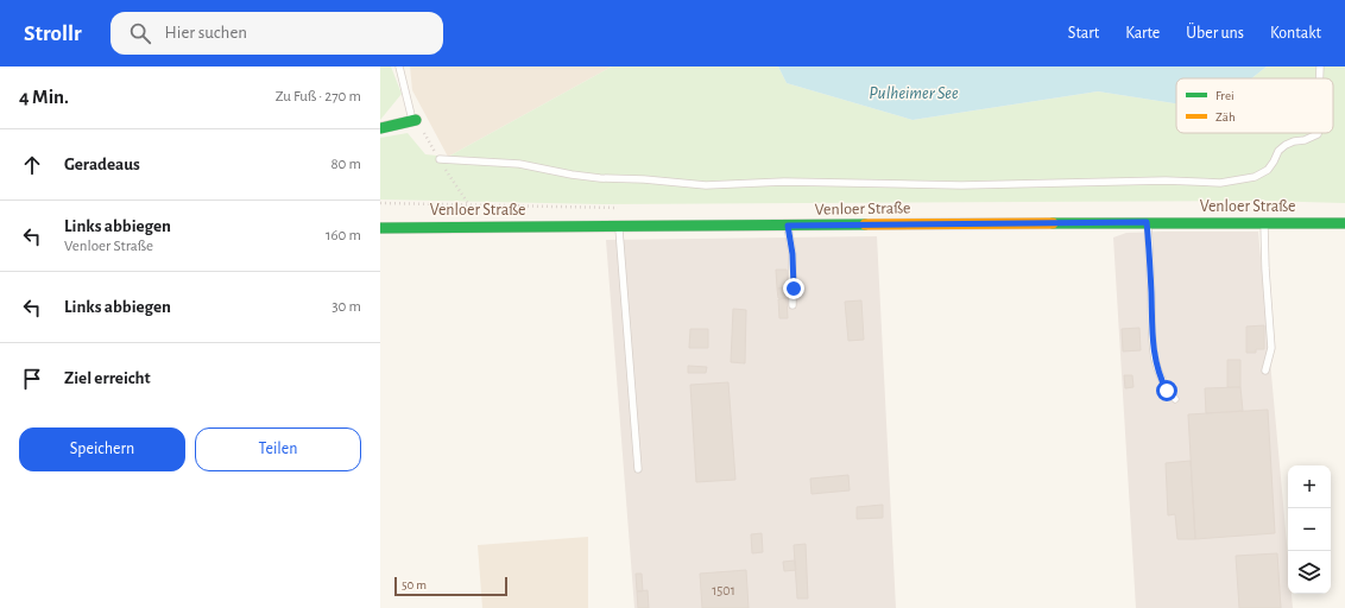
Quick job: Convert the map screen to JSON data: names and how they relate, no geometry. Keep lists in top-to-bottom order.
{
  "streets": {
    "main road": ["Venloer Straße"]
  },
  "water": ["Pulheimer See"],
  "house_numbers": ["1501"],
  "legend": ["Frei", "Zäh"],
  "scale_bar": "50 m",
  "page": {
    "header": "Strollr",
    "search": "Hier suchen",
    "nav": [
      "Start",
      "Karte",
      "Über uns",
      "Kontakt"
    ],
    "heading": ["4 Min.", "Zu Fuß · 270 m"],
    "list": [
      ["Geradeaus", "80 m"],
      ["Links abbiegen", "Venloer Straße", "160 m"],
      ["Links abbiegen", "30 m"],
      "Ziel erreicht"
    ],
    "buttons": ["Speichern", "Teilen"],
    "map_buttons": ["+", "−"],
    "scale": "50 m"
  }
}
